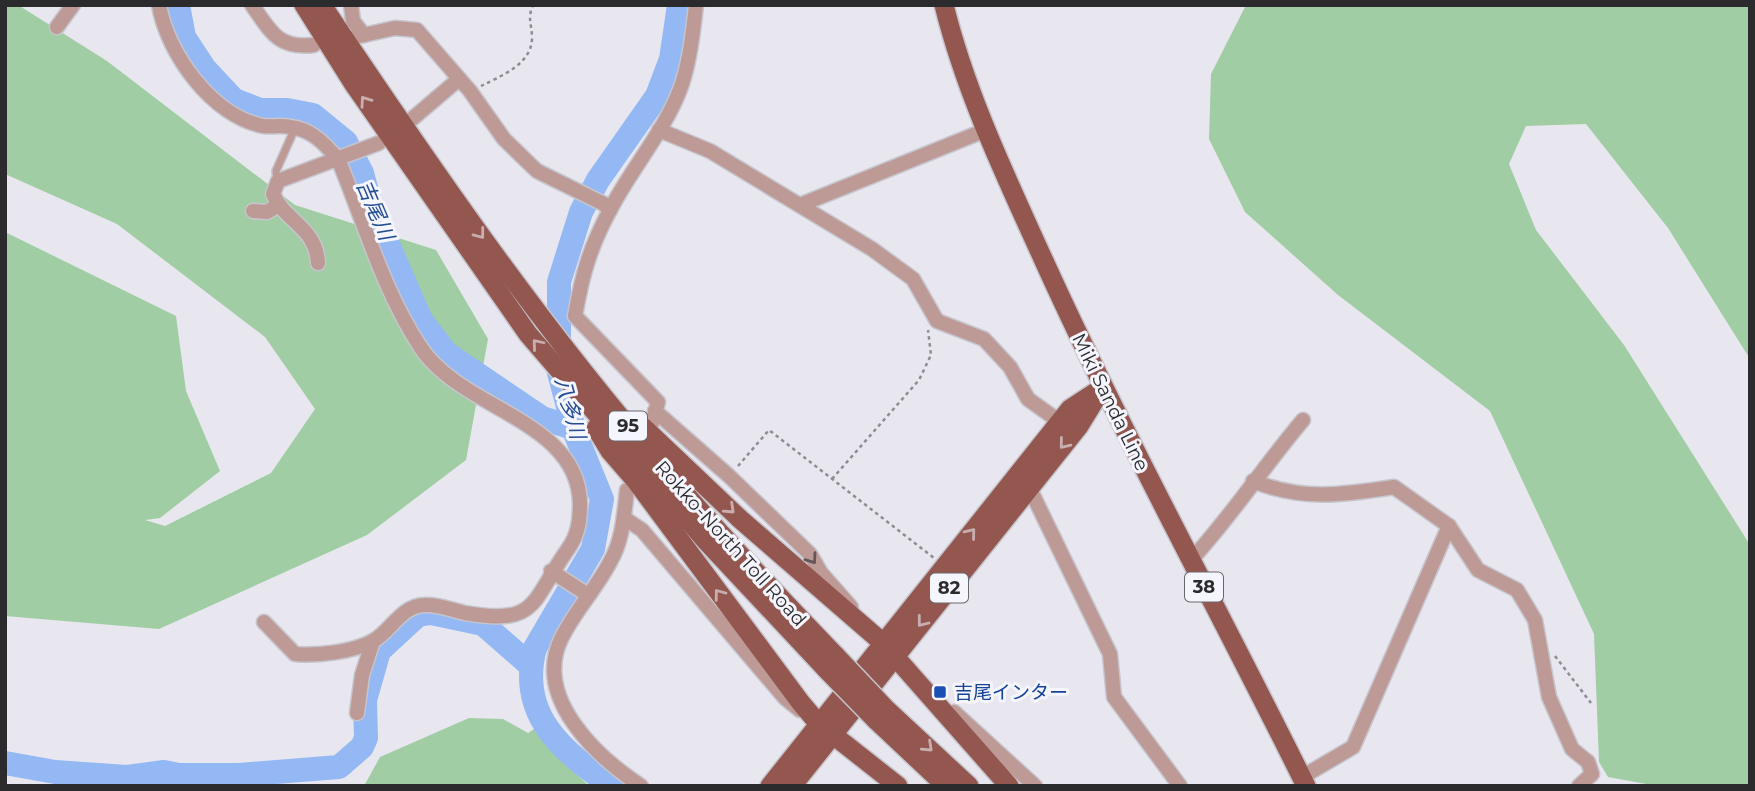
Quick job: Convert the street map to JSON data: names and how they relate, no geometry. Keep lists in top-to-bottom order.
{
  "streets": {
    "main road": [
      "Miki Sanda Line",
      "95",
      "Rokko-North Toll Road",
      "38",
      "82"
    ]
  },
  "crossings": [
    ["Miki Sanda Line", "82"]
  ],
  "water": ["吉尾川", "八多川"],
  "places": {
    "transit": ["吉尾インター"]
  }
}
